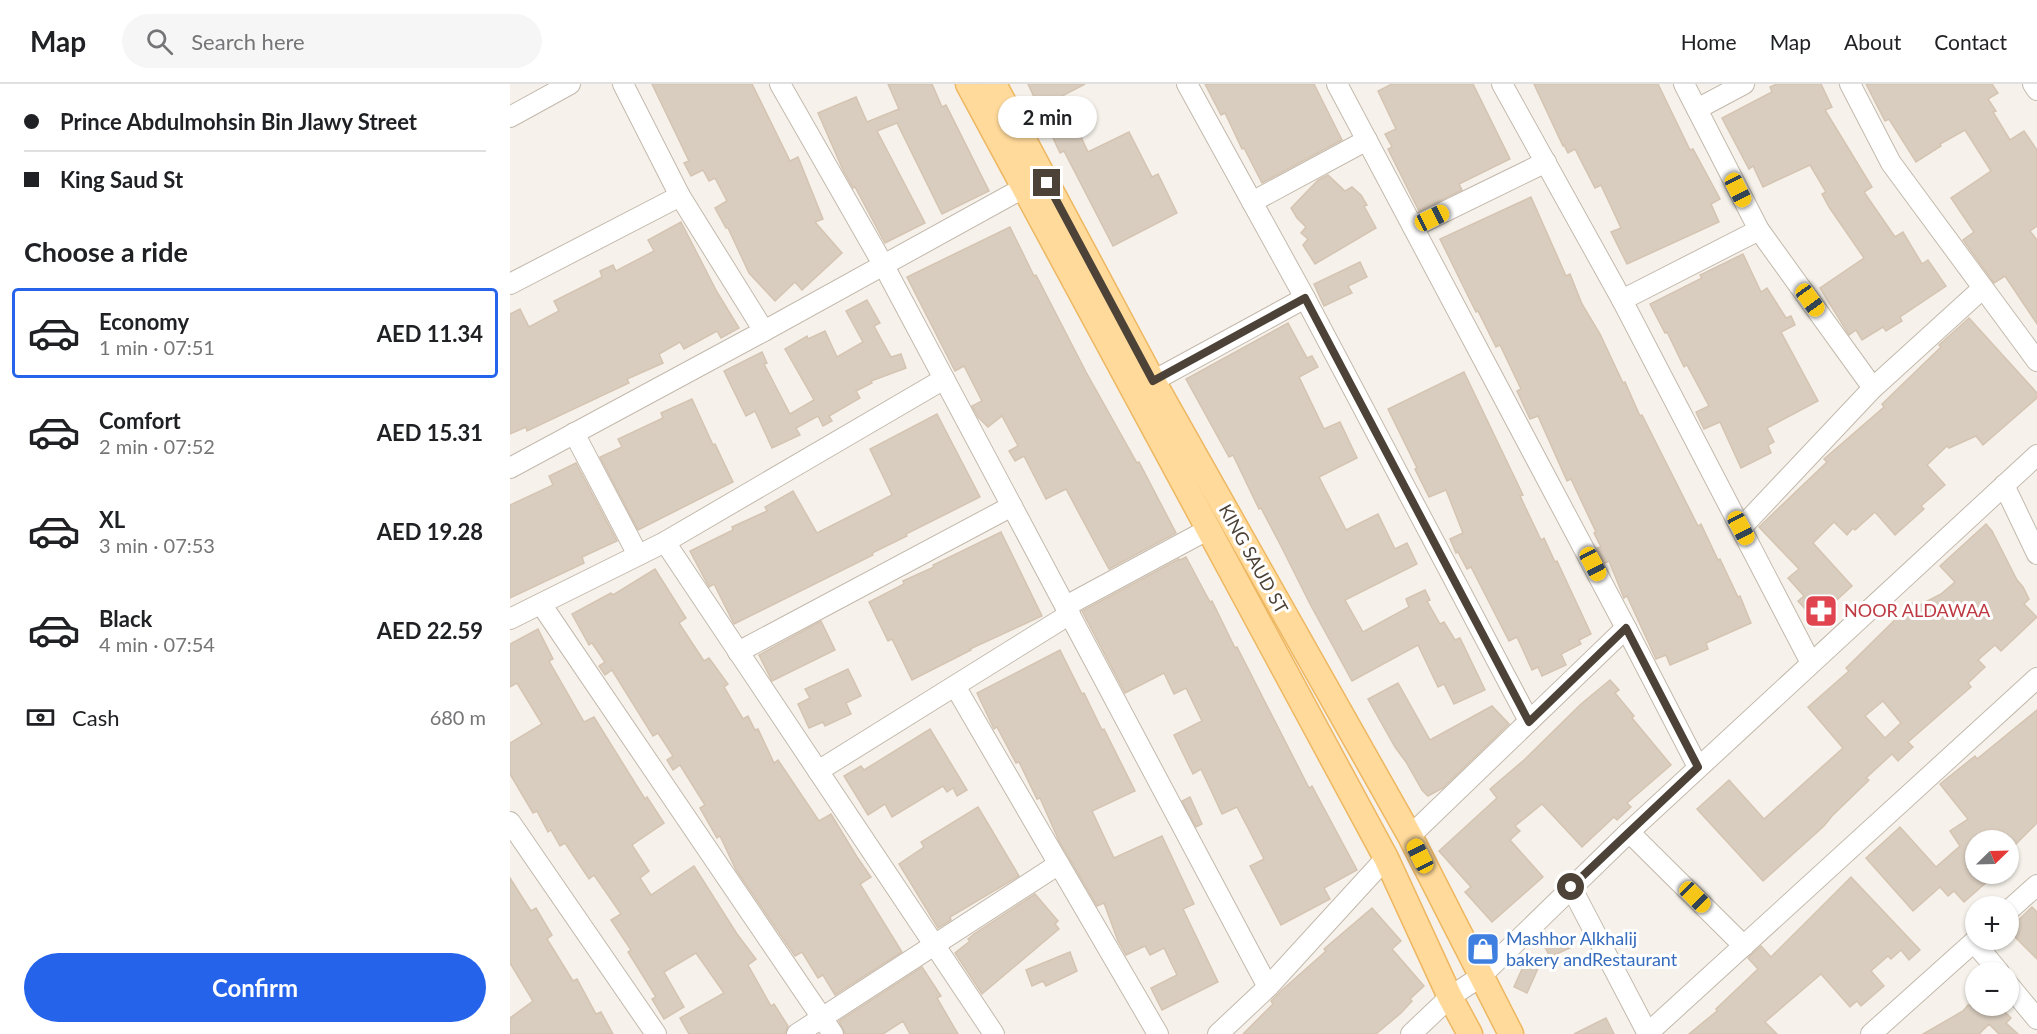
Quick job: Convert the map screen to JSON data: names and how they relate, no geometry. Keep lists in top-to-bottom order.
{
  "streets": {
    "main road": ["KING SAUD ST"]
  },
  "places": {
    "pharmacy": ["NOOR ALDAWAA"],
    "shop": ["Mashhor Alkhalij bakery andRestaurant"]
  },
  "north": "top right",
  "page": {
    "header": "Map",
    "search": "Search here",
    "nav": [
      "Home",
      "Map",
      "About",
      "Contact"
    ],
    "banner": ["Prince Abdulmohsin Bin Jlawy Street", "King Saud St"],
    "bubble": "2 min",
    "heading": "Choose a ride",
    "list": [
      {
        "name": "Economy",
        "note": "1 min · 07:51",
        "value": "AED 11.34"
      },
      {
        "name": "Comfort",
        "note": "2 min · 07:52",
        "value": "AED 15.31"
      },
      {
        "name": "XL",
        "note": "3 min · 07:53",
        "value": "AED 19.28"
      },
      {
        "name": "Black",
        "note": "4 min · 07:54",
        "value": "AED 22.59"
      }
    ],
    "pay": ["Cash", "680 m"],
    "map_buttons": ["+", "−"],
    "buttons": "Confirm"
  }
}
